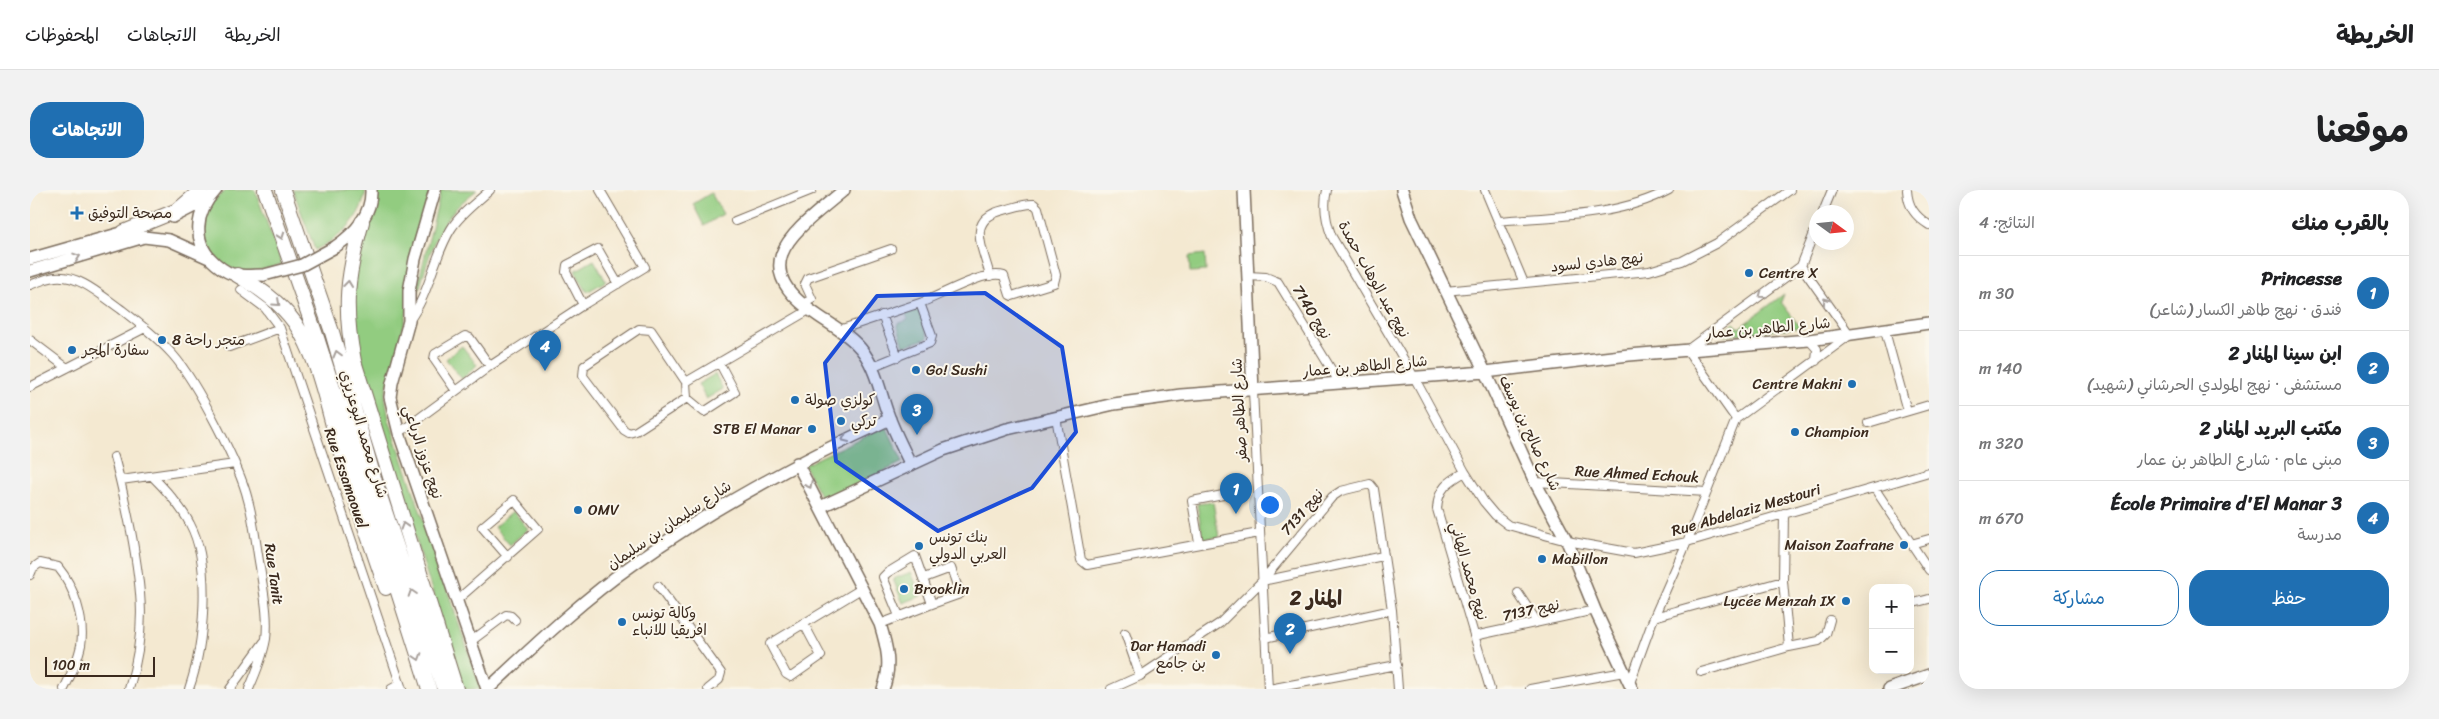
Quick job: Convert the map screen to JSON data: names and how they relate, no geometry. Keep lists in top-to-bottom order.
{
  "streets": {
    "highway": ["شارع محمد البوعزيزي"],
    "street": [
      "نهج هادي لسود",
      "نهج عبد الوهاب حمدة",
      "نهج 7140",
      "شارع الطاهر بن عمار",
      "شارع الطاهر صفر",
      "شارع صالح بن يوسف",
      "نهج عزوز الرباعي",
      "Rue Ahmed Echouk",
      "Rue Essamaouel",
      "Rue Abdelaziz Mestouri",
      "نهج 7131",
      "شارع سليمان بن سليمان",
      "نهج محمد الهاني",
      "Rue Tanit",
      "نهج 7137"
    ]
  },
  "crossings": [
    ["نهج هادي لسود", "شارع صالح بن يوسف"],
    ["نهج عبد الوهاب حمدة", "شارع الطاهر بن عمار"],
    ["نهج عبد الوهاب حمدة", "Rue Abdelaziz Mestouri"],
    ["نهج عبد الوهاب حمدة", "نهج محمد الهاني"],
    ["نهج 7140", "شارع الطاهر بن عمار"],
    ["نهج 7140", "شارع الطاهر صفر"],
    ["شارع الطاهر بن عمار", "شارع الطاهر صفر"],
    ["شارع الطاهر بن عمار", "شارع صالح بن يوسف"],
    ["شارع الطاهر صفر", "نهج 7131"],
    ["شارع صالح بن يوسف", "Rue Ahmed Echouk"],
    ["شارع صالح بن يوسف", "Rue Abdelaziz Mestouri"],
    ["شارع صالح بن يوسف", "نهج 7137"],
    ["نهج عزوز الرباعي", "شارع سليمان بن سليمان"],
    ["Rue Abdelaziz Mestouri", "نهج محمد الهاني"],
    ["نهج محمد الهاني", "نهج 7137"]
  ],
  "districts": ["المنار 2"],
  "places": {
    "health": ["مصحة التوفيق"],
    "other": [
      "Centre X",
      "متجر راحة 8",
      "سفارة المجر",
      "Go! Sushi",
      "Centre Makni",
      "كولزي صولة",
      "تركي",
      "STB El Manar",
      "Champion",
      "OMV",
      "Maison Zaafrane",
      "بنك تونس العربي الدولي",
      "Mabillon",
      "Brooklin",
      "Lycée Menzah IX",
      "وكالة تونس افريقيا للانباء",
      "Dar Hamadi بن جامع"
    ]
  },
  "scale_bar": "100 m",
  "north": "right",
  "page": {
    "header": "الخريطة",
    "nav": ["الخريطة", "الاتجاهات", "المحفوظات"],
    "title": "موقعنا",
    "buttons": [
      "الاتجاهات",
      ["حفظ", "مشاركة"]
    ],
    "heading": ["بالقرب منك", "النتائج: 4"],
    "list": [
      {
        "mark": "1",
        "name": "Princesse",
        "note": "فندق · نهج طاهر الكسار (شاعر)",
        "value": "30 m"
      },
      {
        "mark": "2",
        "name": "ابن سينا المنار 2",
        "note": "مستشفى · نهج المولدي الحرشاني (شهيد)",
        "value": "140 m"
      },
      {
        "mark": "3",
        "name": "مكتب البريد المنار 2",
        "note": "مبنى عام · شارع الطاهر بن عمار",
        "value": "320 m"
      },
      {
        "mark": "4",
        "name": "École Primaire d'El Manar 3",
        "note": "مدرسة",
        "value": "670 m"
      }
    ],
    "pins": [
      "4",
      "3",
      "1",
      "2"
    ],
    "map_buttons": ["+", "−"],
    "scale": "100 m"
  }
}
